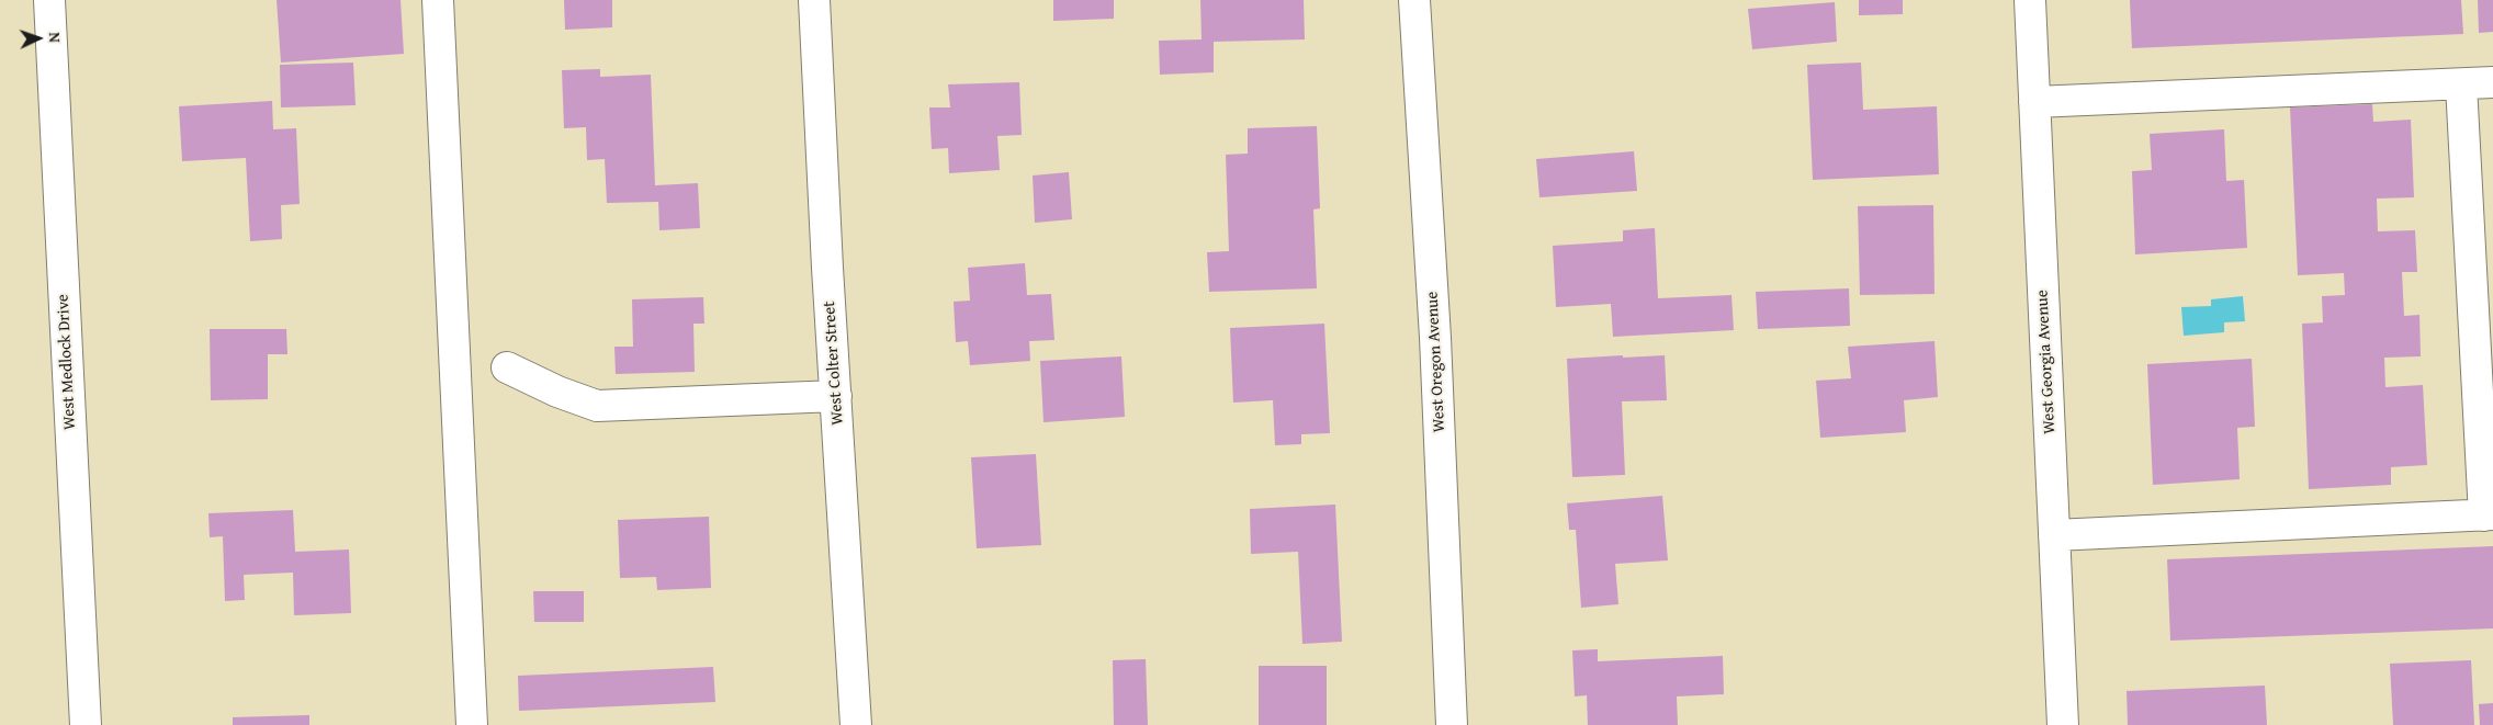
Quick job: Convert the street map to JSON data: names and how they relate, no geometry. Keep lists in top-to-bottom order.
{
  "streets": {
    "street": [
      "West Medlock Drive",
      "West Oregon Avenue",
      "West Georgia Avenue",
      "West Colter Street"
    ]
  },
  "north": "right"
}
